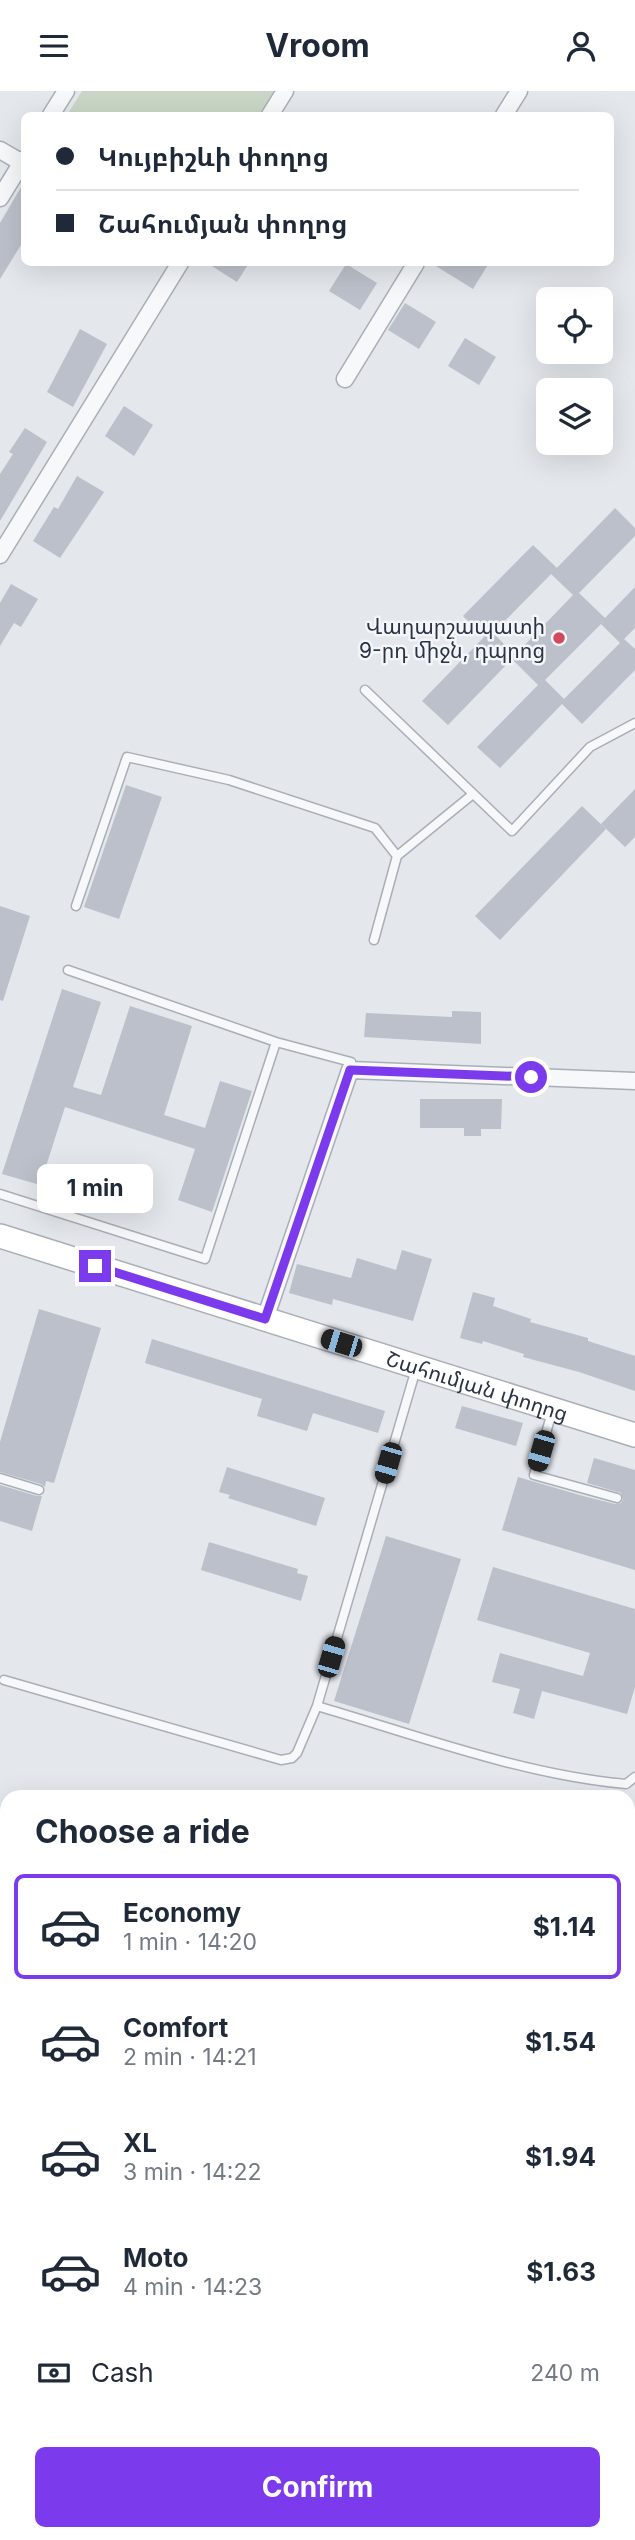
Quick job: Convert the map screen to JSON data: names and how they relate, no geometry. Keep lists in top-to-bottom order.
{
  "streets": {
    "main road": ["Շահումյան փողոց"]
  },
  "places": ["Վաղարշապատի 9-րդ միջն, դպրոց"],
  "page": {
    "header": "Vroom",
    "banner": ["Կույբիշևի փողոց", "Շահումյան փողոց"],
    "bubble": "1 min",
    "heading": "Choose a ride",
    "list": [
      {
        "name": "Economy",
        "note": "1 min · 14:20",
        "value": "$1.14"
      },
      {
        "name": "Comfort",
        "note": "2 min · 14:21",
        "value": "$1.54"
      },
      {
        "name": "XL",
        "note": "3 min · 14:22",
        "value": "$1.94"
      },
      {
        "name": "Moto",
        "note": "4 min · 14:23",
        "value": "$1.63"
      }
    ],
    "pay": ["Cash", "240 m"],
    "buttons": "Confirm"
  }
}
